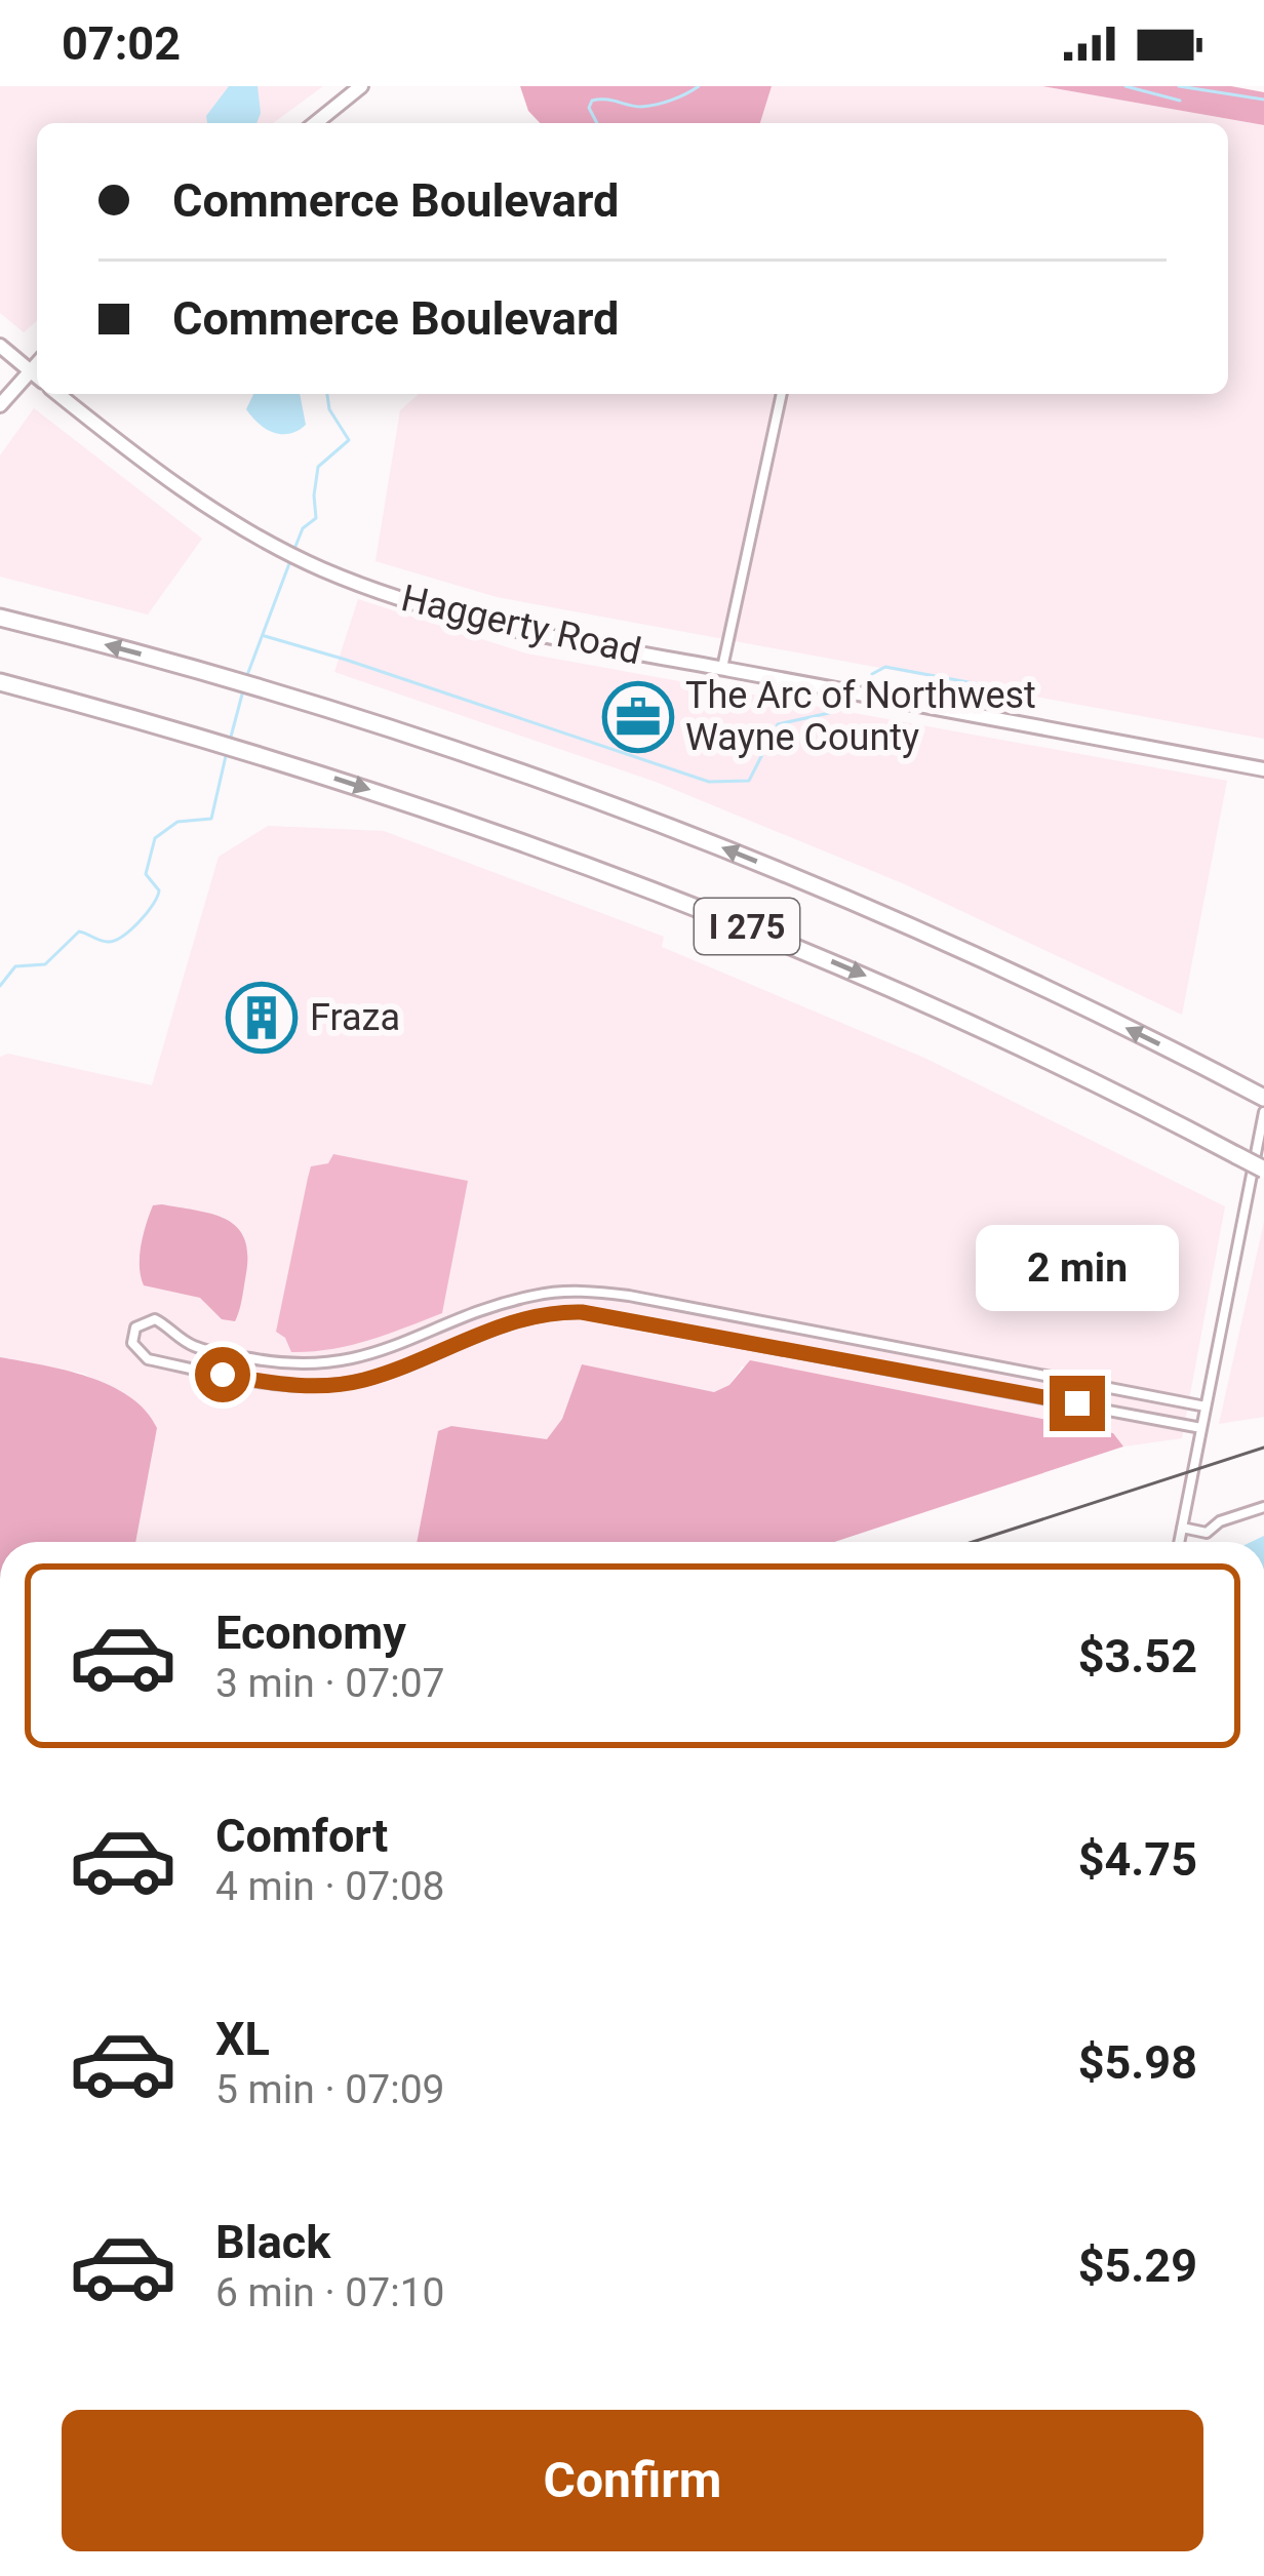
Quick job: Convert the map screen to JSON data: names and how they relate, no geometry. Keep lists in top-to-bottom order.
{
  "streets": {
    "highway": ["I 275"],
    "main road": ["Haggerty Road"]
  },
  "places": {
    "office": ["The Arc of Northwest Wayne County"],
    "building": ["Fraza"]
  },
  "page": {
    "status": "07:02",
    "banner": ["Commerce Boulevard", "Commerce Boulevard"],
    "bubble": "2 min",
    "list": [
      {
        "name": "Economy",
        "note": "3 min · 07:07",
        "value": "$3.52"
      },
      {
        "name": "Comfort",
        "note": "4 min · 07:08",
        "value": "$4.75"
      },
      {
        "name": "XL",
        "note": "5 min · 07:09",
        "value": "$5.98"
      },
      {
        "name": "Black",
        "note": "6 min · 07:10",
        "value": "$5.29"
      }
    ],
    "buttons": "Confirm"
  }
}
